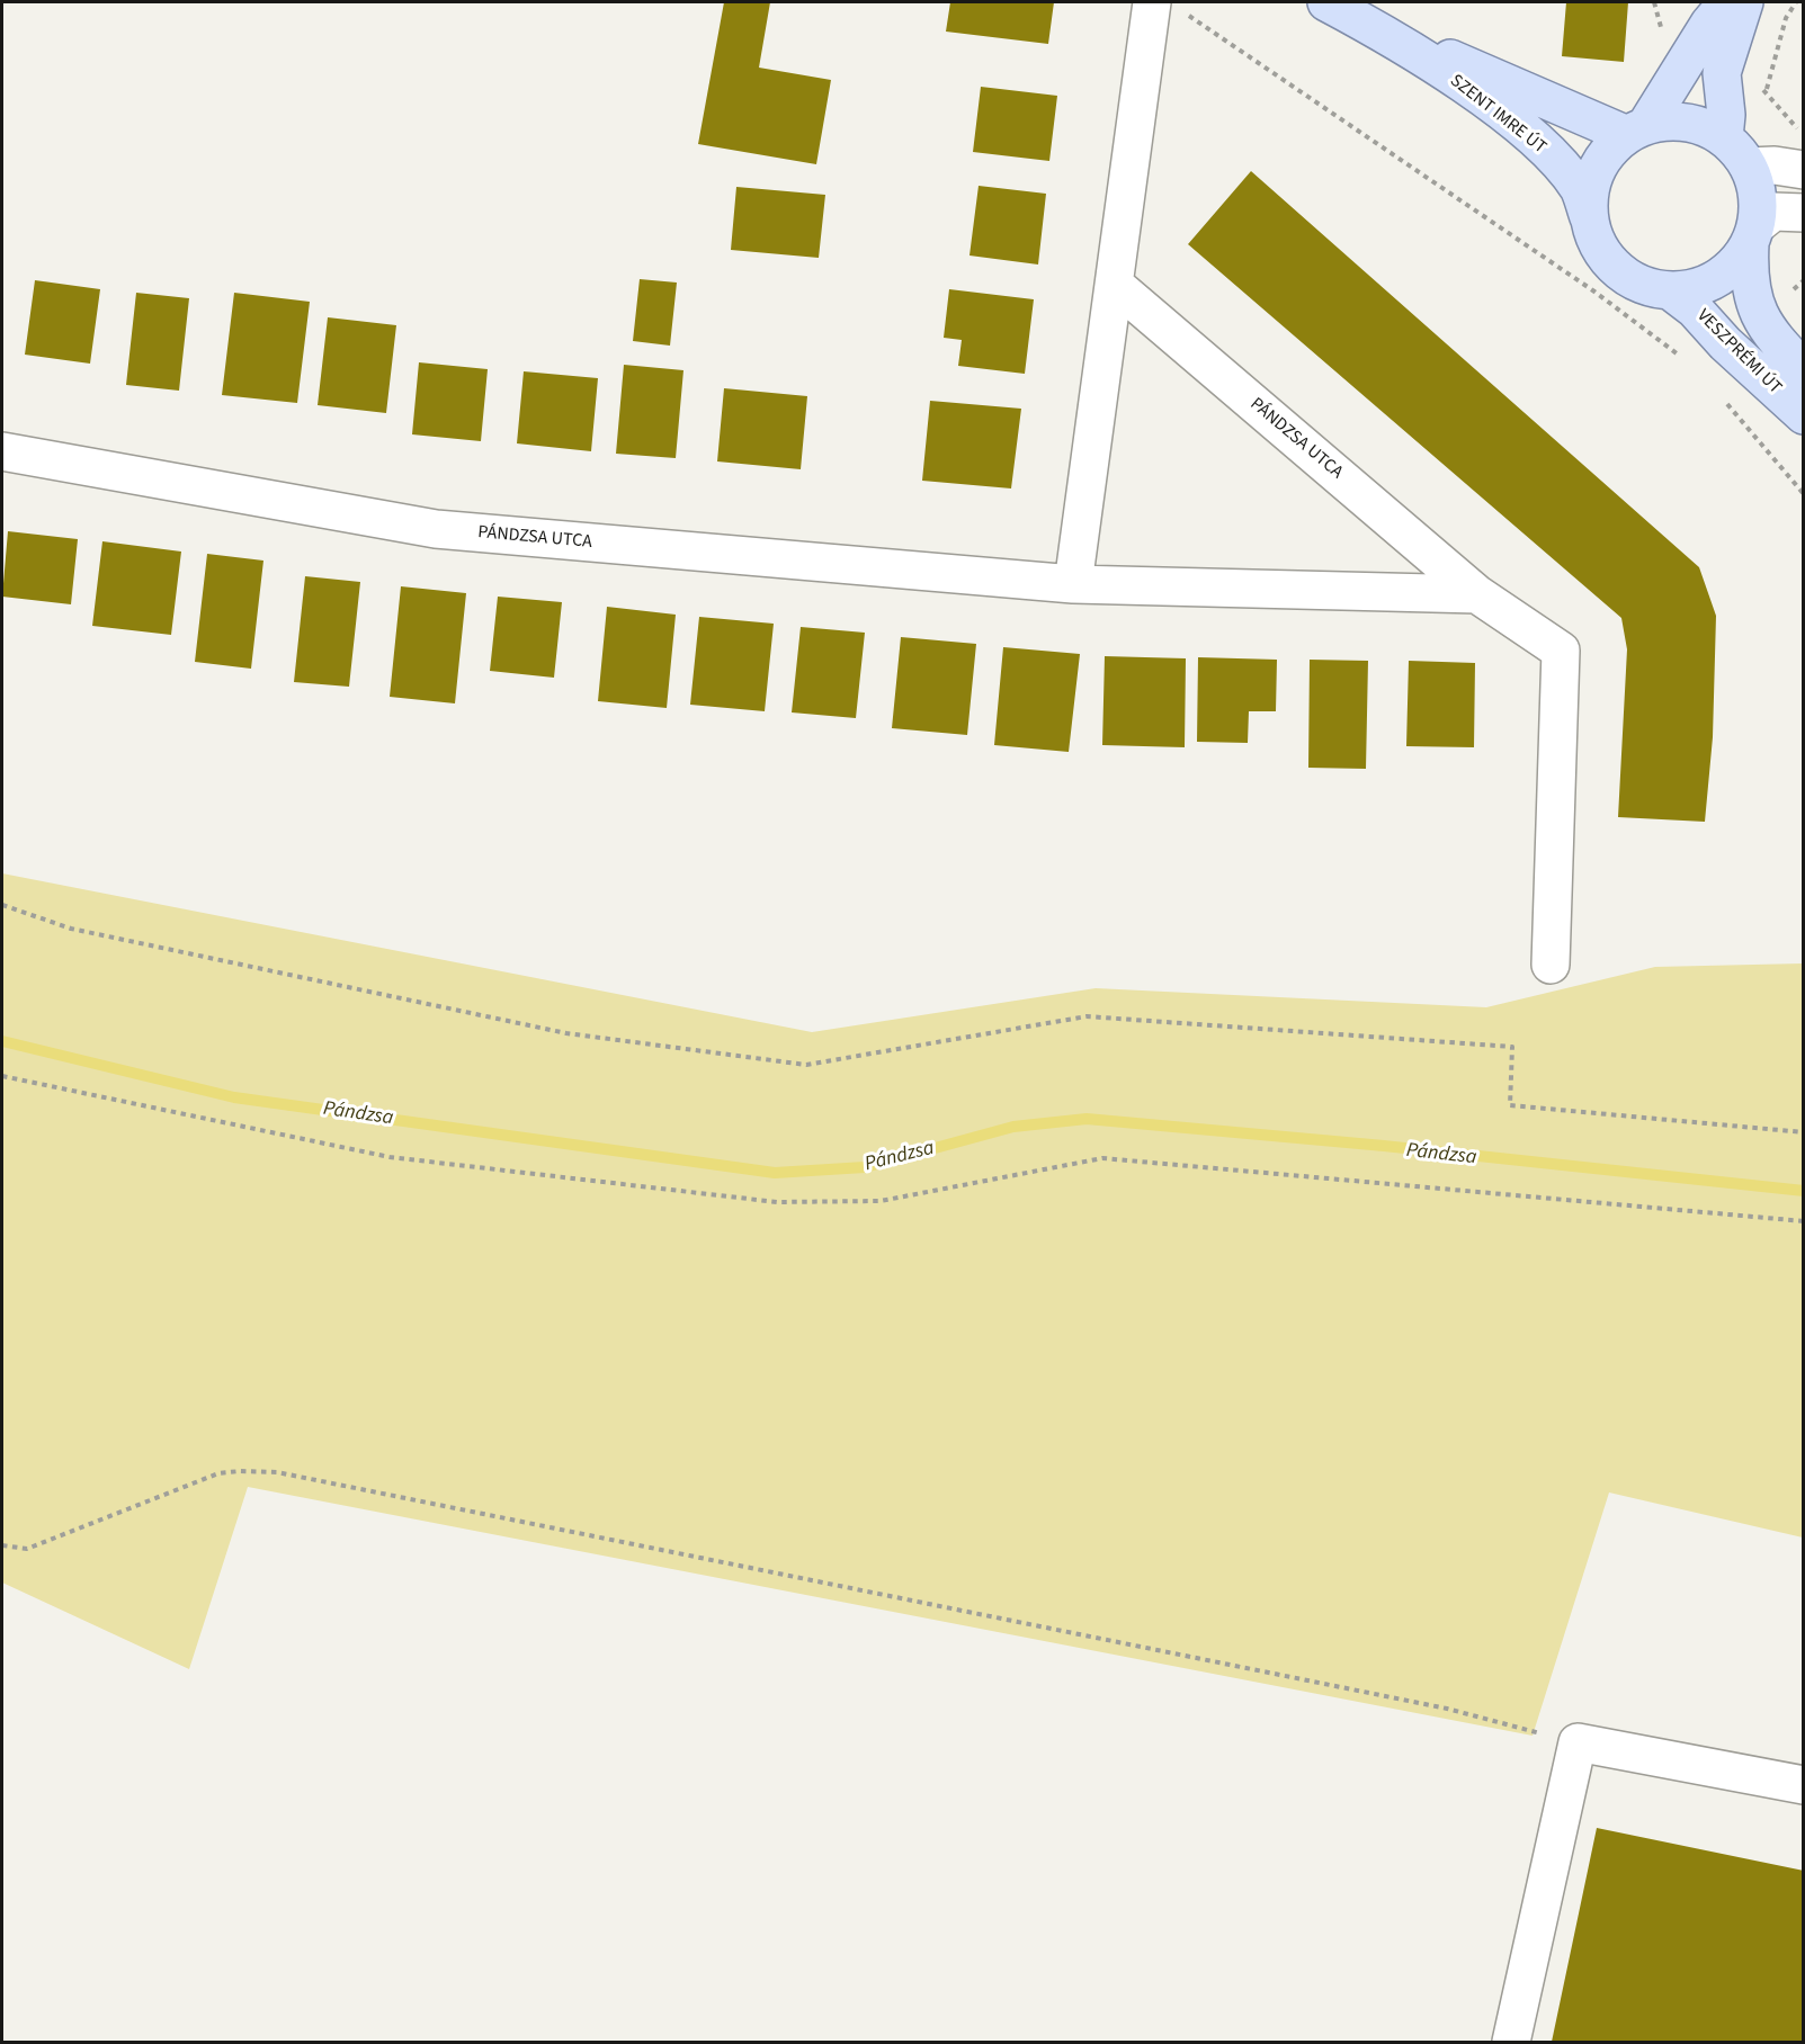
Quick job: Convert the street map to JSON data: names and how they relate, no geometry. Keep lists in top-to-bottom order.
{
  "streets": {
    "main road": ["SZENT IMRE ÚT", "VESZPRÉMI ÚT"],
    "street": ["PÁNDZSA UTCA"]
  },
  "crossings": [
    ["SZENT IMRE ÚT", "VESZPRÉMI ÚT"]
  ],
  "water": ["Pándzsa"]
}
